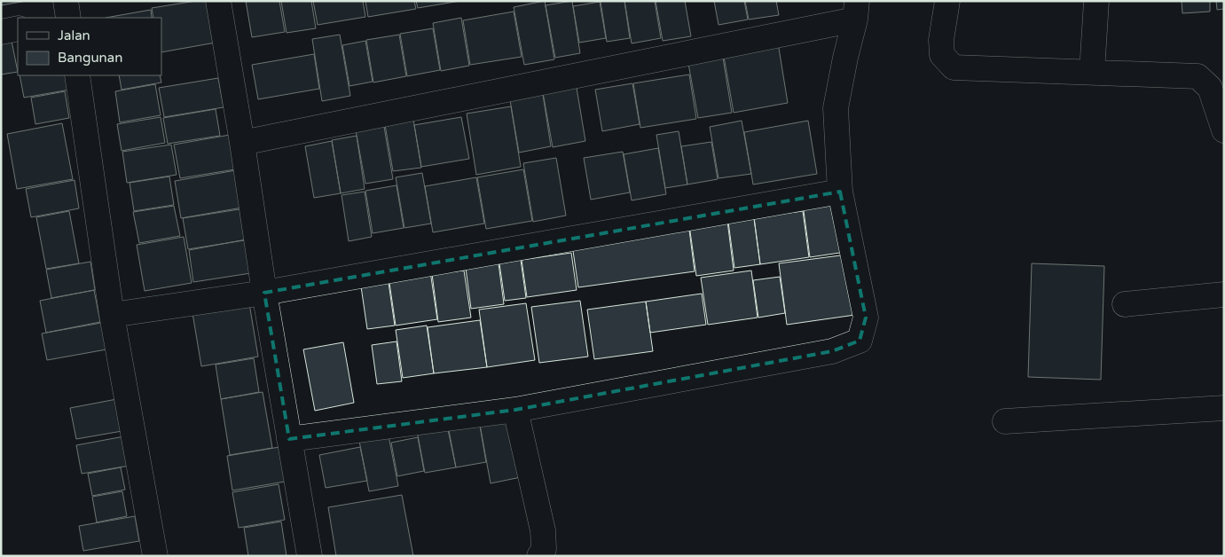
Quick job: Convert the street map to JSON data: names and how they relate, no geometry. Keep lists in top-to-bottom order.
{
  "legend": ["Jalan", "Bangunan"]
}
